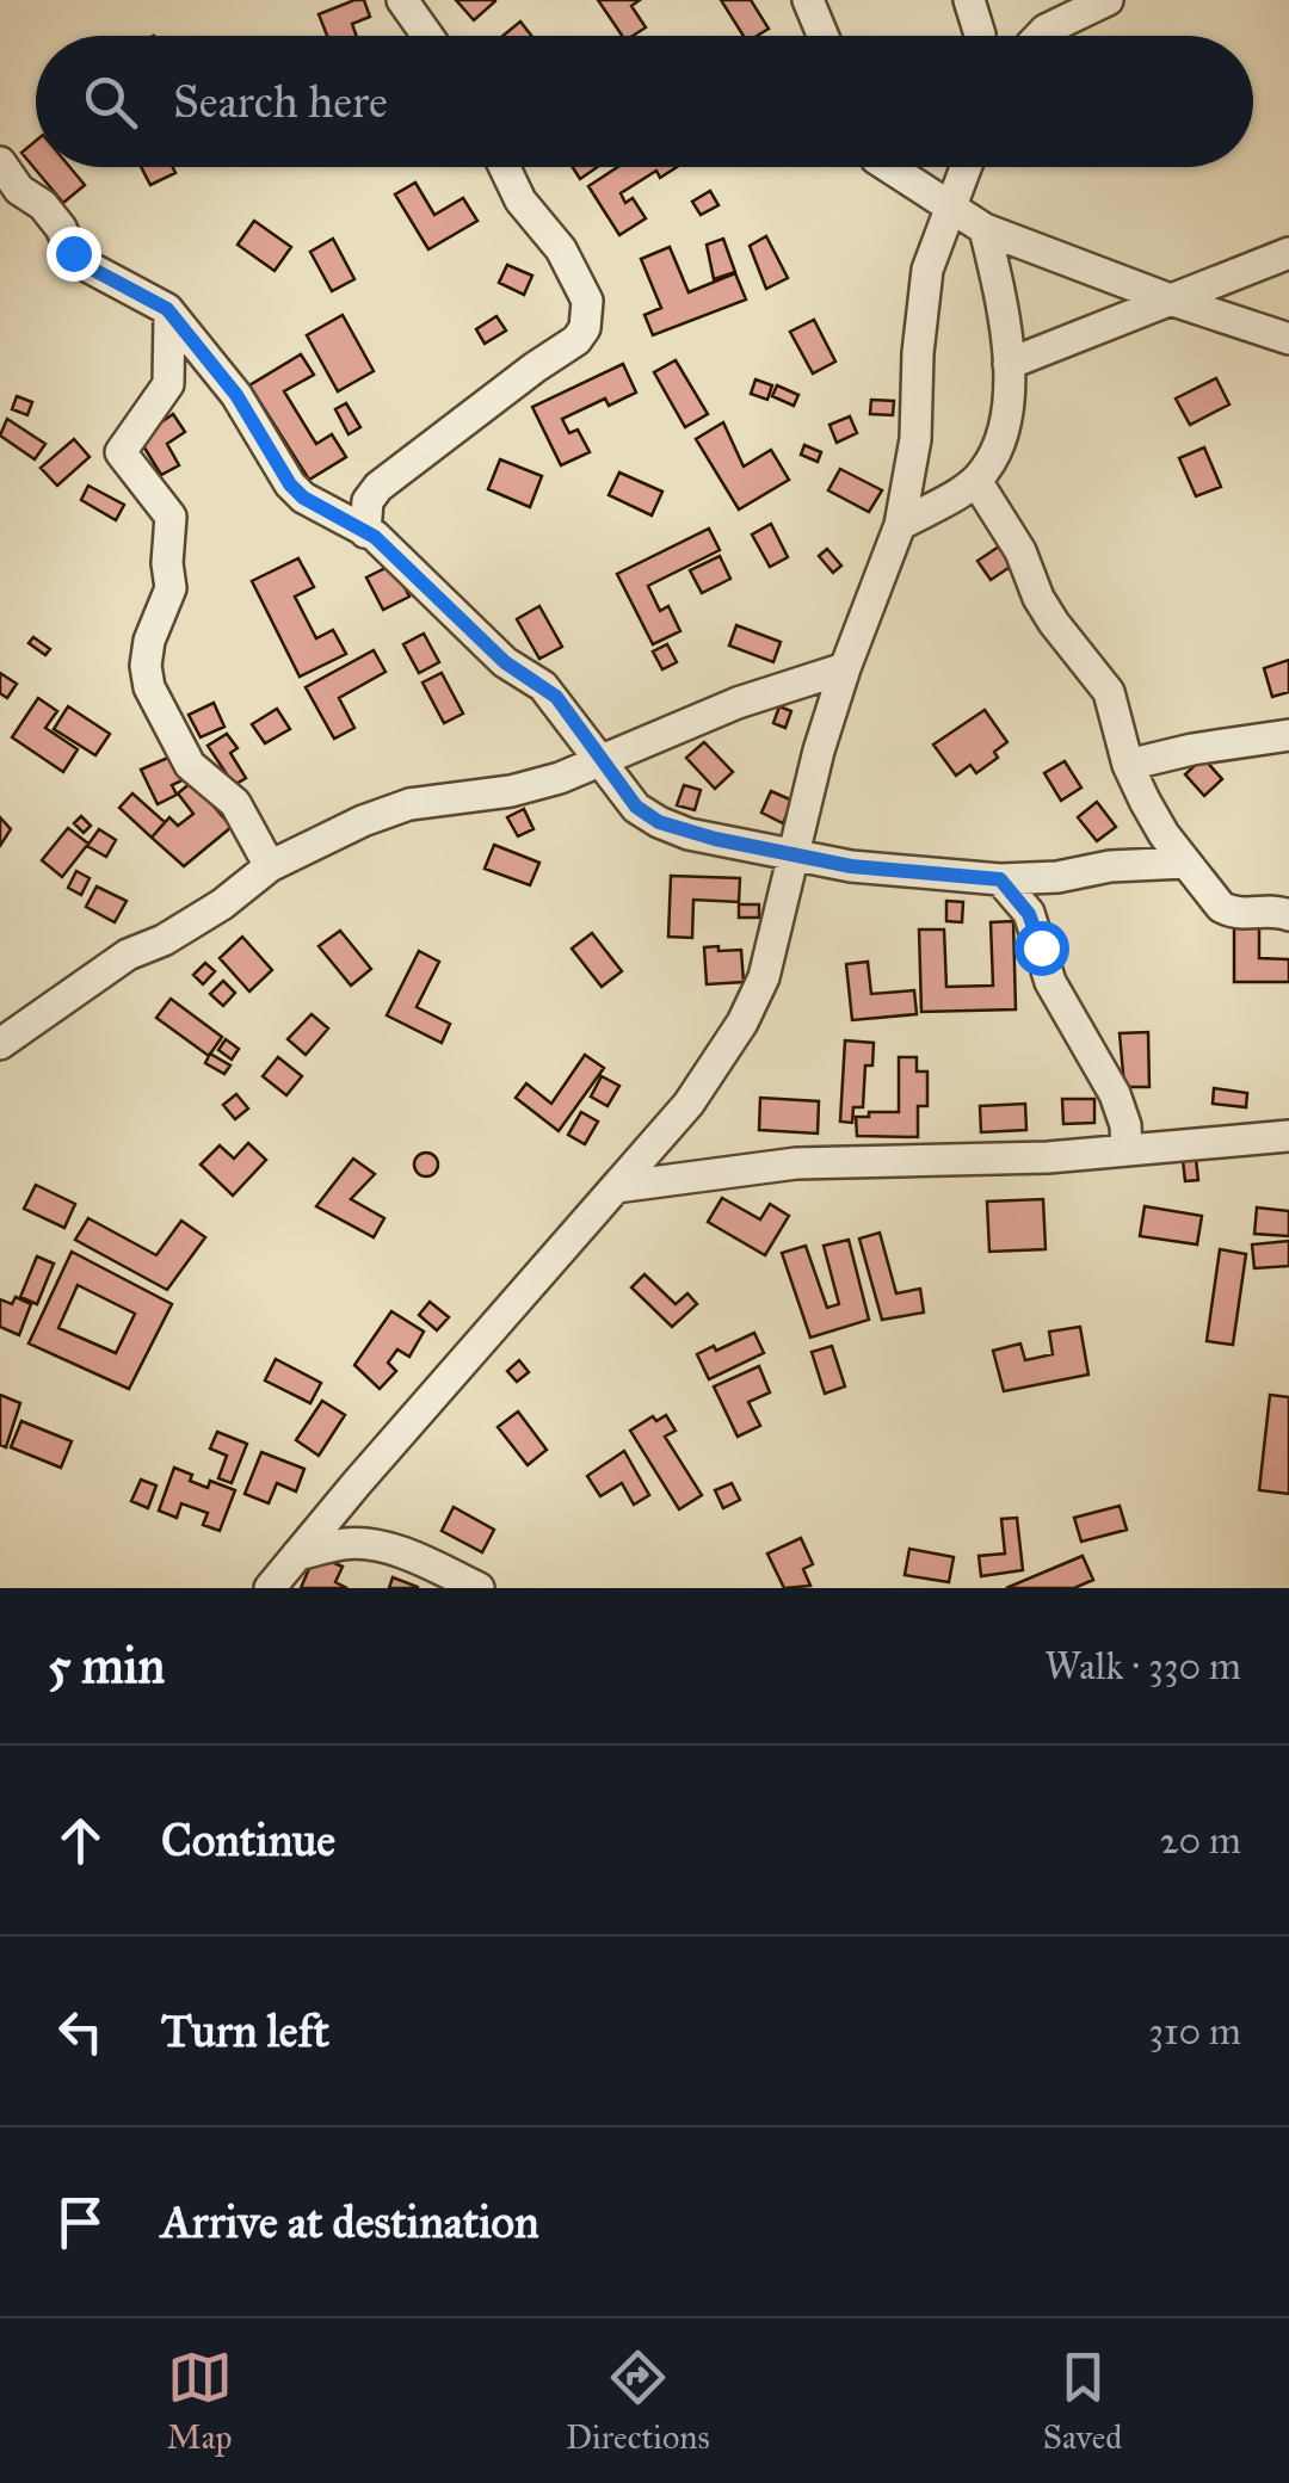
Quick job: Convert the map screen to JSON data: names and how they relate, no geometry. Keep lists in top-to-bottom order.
{
  "page": {
    "search": "Search here",
    "heading": ["5 min", "Walk · 330 m"],
    "list": [
      ["Continue", "20 m"],
      ["Turn left", "310 m"],
      "Arrive at destination"
    ],
    "nav": ["Map", "Directions", "Saved"]
  }
}
